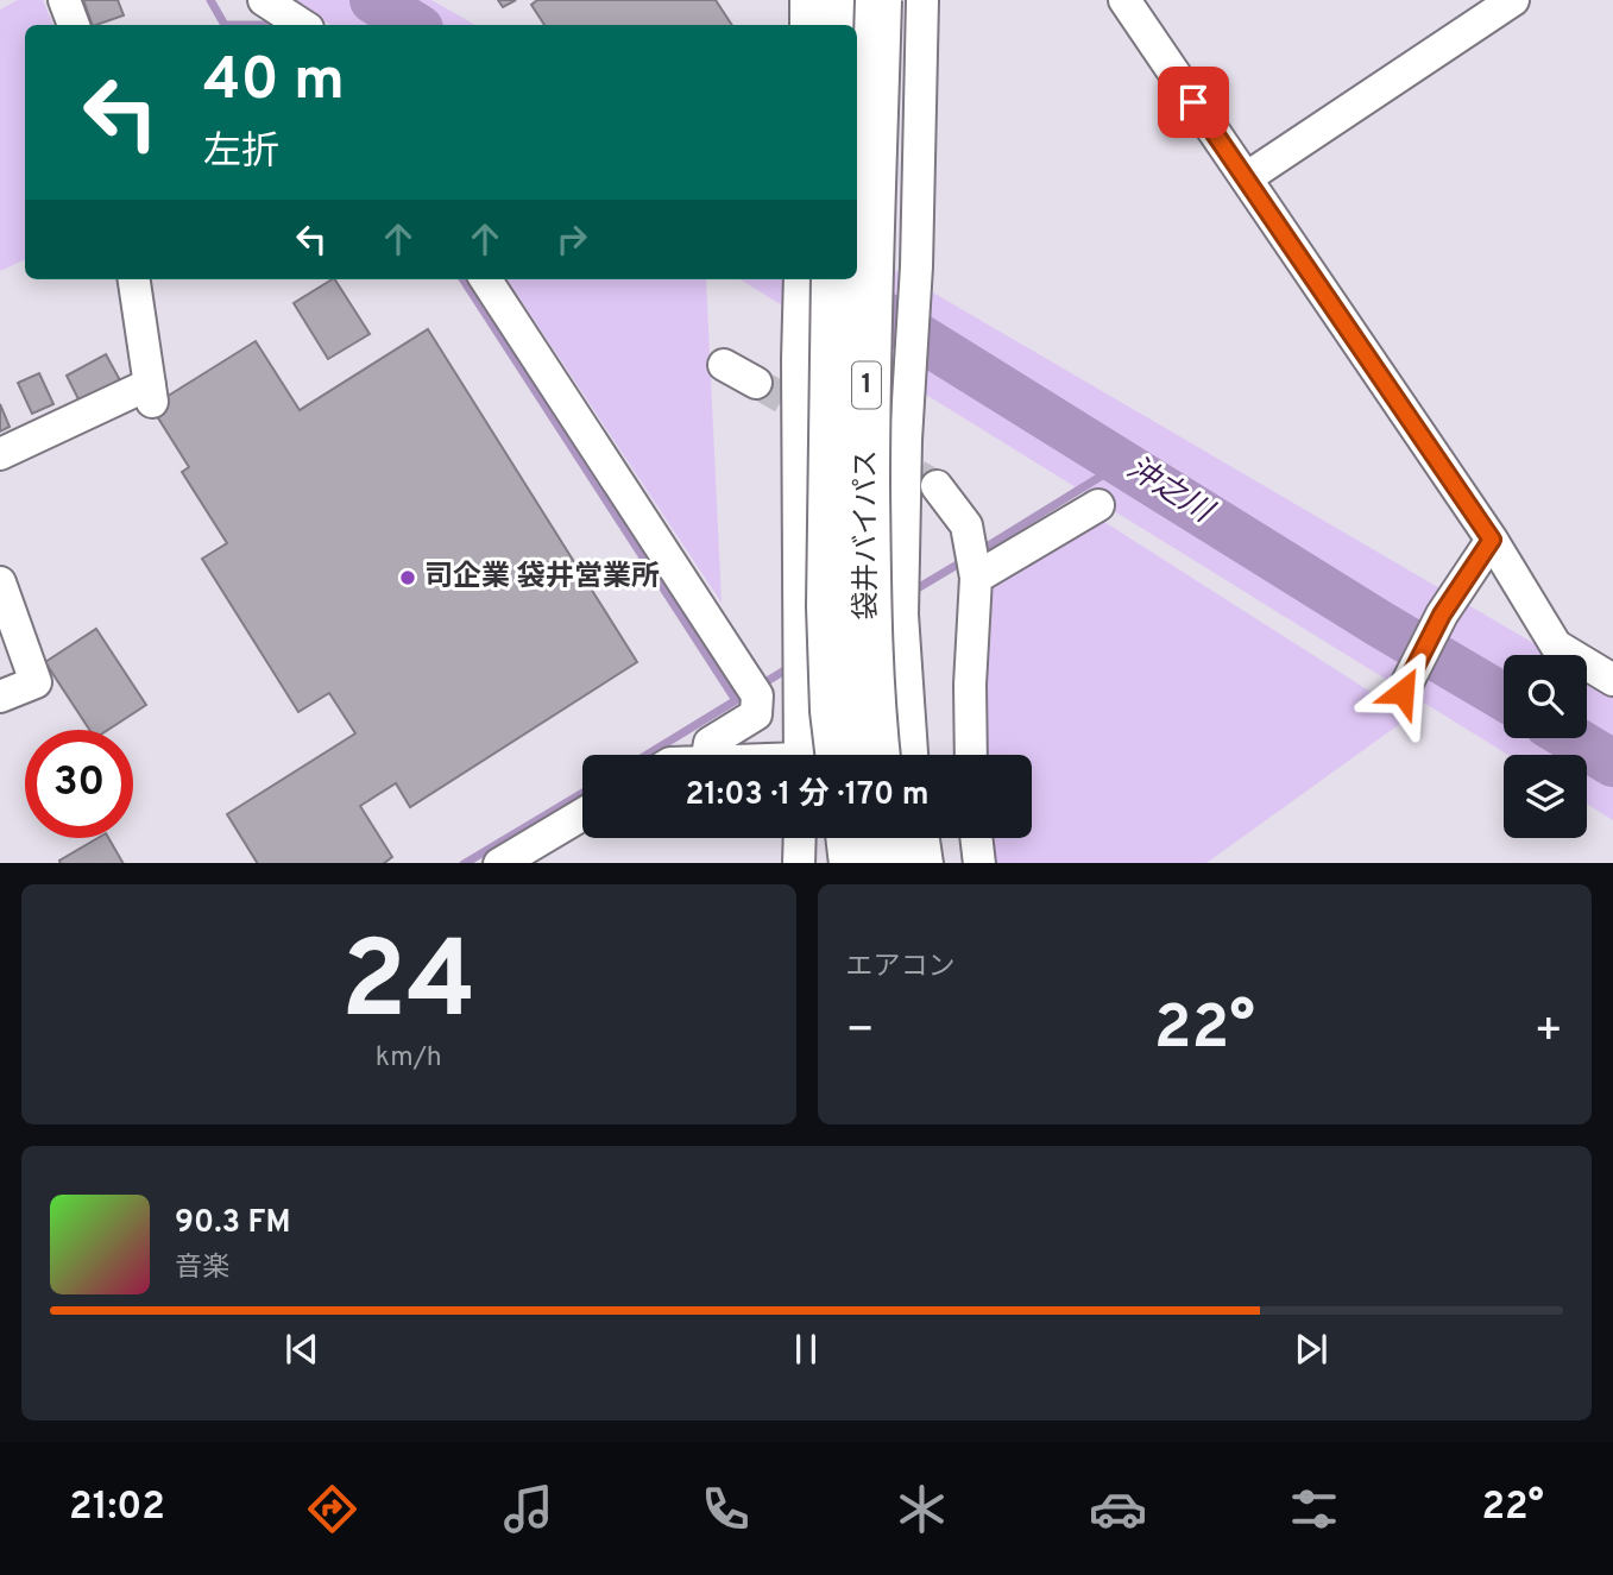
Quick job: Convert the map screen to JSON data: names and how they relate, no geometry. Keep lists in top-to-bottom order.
{
  "streets": {
    "highway": ["1", "袋井バイパス"]
  },
  "water": ["沖之川"],
  "places": ["司企業 袋井営業所"],
  "page": {
    "turn": ["40 m", "左折"],
    "limit": "30",
    "trip": "21:03 · 1 分 · 170 m",
    "tile": [
      ["24", "km/h"],
      "エアコン"
    ],
    "heat": ["−", "22°", "+"],
    "song": ["90.3 FM", "音楽"],
    "tabs": ["21:02", "22°"]
  }
}
